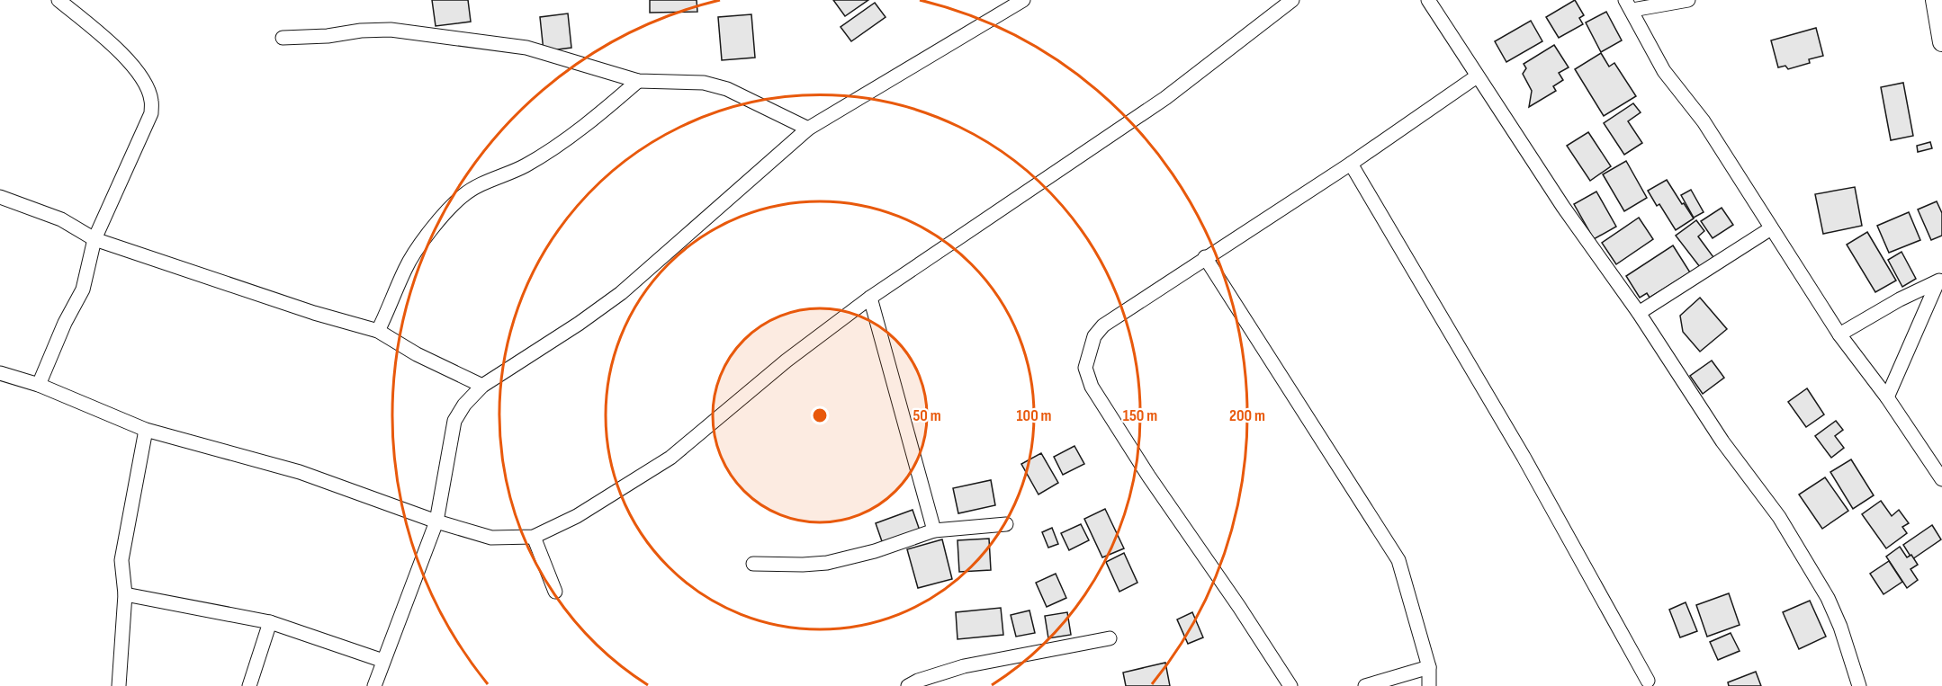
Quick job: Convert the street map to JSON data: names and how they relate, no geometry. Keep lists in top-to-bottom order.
{
  "rings": [
    "50 m",
    "100 m",
    "150 m",
    "200 m"
  ]
}
